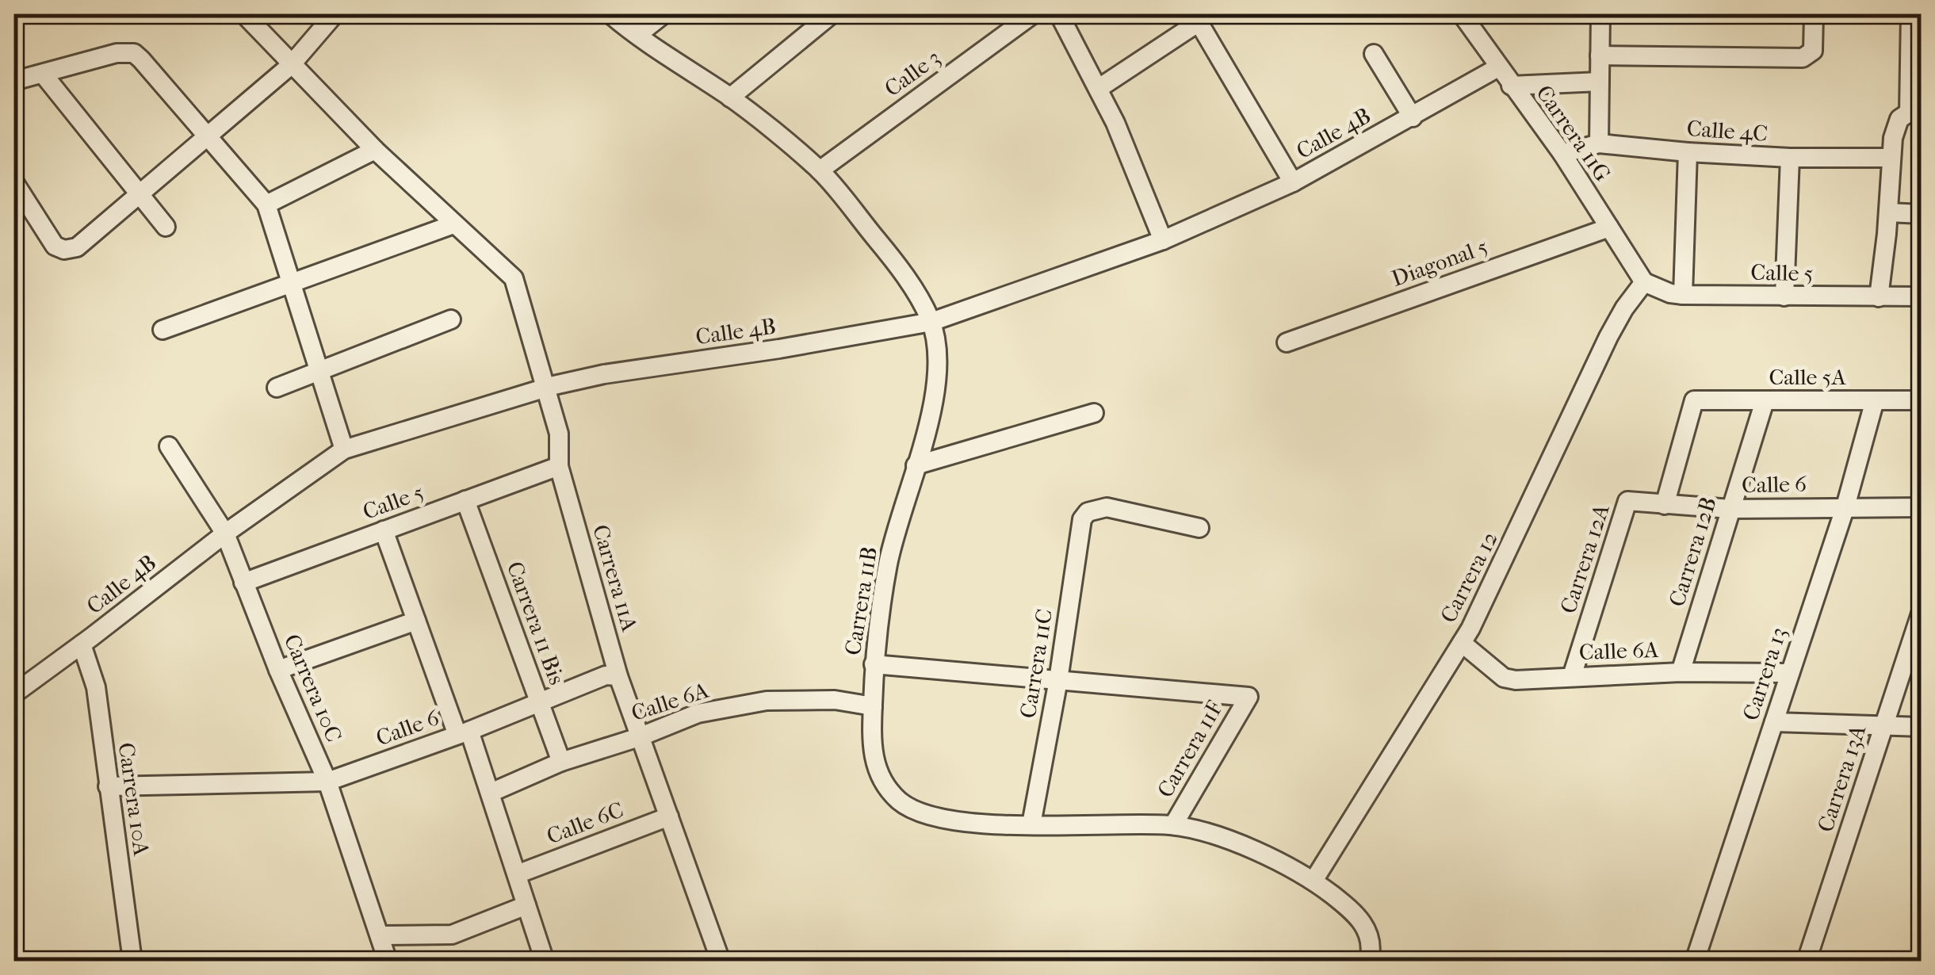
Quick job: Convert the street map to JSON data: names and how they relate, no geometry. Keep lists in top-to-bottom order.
{
  "streets": {
    "street": [
      "Calle 3",
      "Calle 4C",
      "Calle 4B",
      "Carrera 11G",
      "Diagonal 5",
      "Calle 5",
      "Calle 5A",
      "Calle 6",
      "Carrera 12B",
      "Carrera 12A",
      "Carrera 12",
      "Carrera 11A",
      "Carrera 11B",
      "Carrera 11 Bis",
      "Calle 6A",
      "Carrera 11C",
      "Carrera 13",
      "Carrera 10C",
      "Carrera 11F",
      "Carrera 13A",
      "Carrera 10A",
      "Calle 6C"
    ]
  },
  "crossings": [
    ["Calle 3", "Carrera 11B"],
    ["Calle 4C", "Carrera 11G"],
    ["Calle 4B", "Carrera 11G"],
    ["Calle 4B", "Carrera 11A"],
    ["Calle 4B", "Carrera 11B"],
    ["Calle 4B", "Carrera 10C"],
    ["Calle 4B", "Carrera 10A"],
    ["Carrera 11G", "Diagonal 5"],
    ["Carrera 11G", "Calle 5"],
    ["Carrera 11G", "Carrera 12"],
    ["Calle 5", "Carrera 12"],
    ["Calle 5", "Carrera 11A"],
    ["Calle 5", "Carrera 11 Bis"],
    ["Calle 5", "Carrera 10C"],
    ["Calle 5A", "Calle 6"],
    ["Calle 5A", "Carrera 12B"],
    ["Calle 5A", "Carrera 13"],
    ["Calle 6", "Carrera 12B"],
    ["Calle 6", "Carrera 12A"],
    ["Calle 6", "Carrera 11A"],
    ["Calle 6", "Carrera 11 Bis"],
    ["Calle 6", "Carrera 13"],
    ["Calle 6", "Carrera 10C"],
    ["Calle 6", "Carrera 10A"],
    ["Carrera 12B", "Calle 6A"],
    ["Carrera 12A", "Calle 6A"],
    ["Carrera 12", "Carrera 11B"],
    ["Carrera 12", "Calle 6A"],
    ["Carrera 11A", "Calle 6A"],
    ["Carrera 11A", "Calle 6C"],
    ["Carrera 11B", "Calle 6A"],
    ["Carrera 11B", "Carrera 11C"],
    ["Carrera 11B", "Carrera 11F"],
    ["Carrera 11 Bis", "Calle 6A"],
    ["Calle 6A", "Carrera 13"],
    ["Carrera 11C", "Carrera 11F"]
  ]
}
